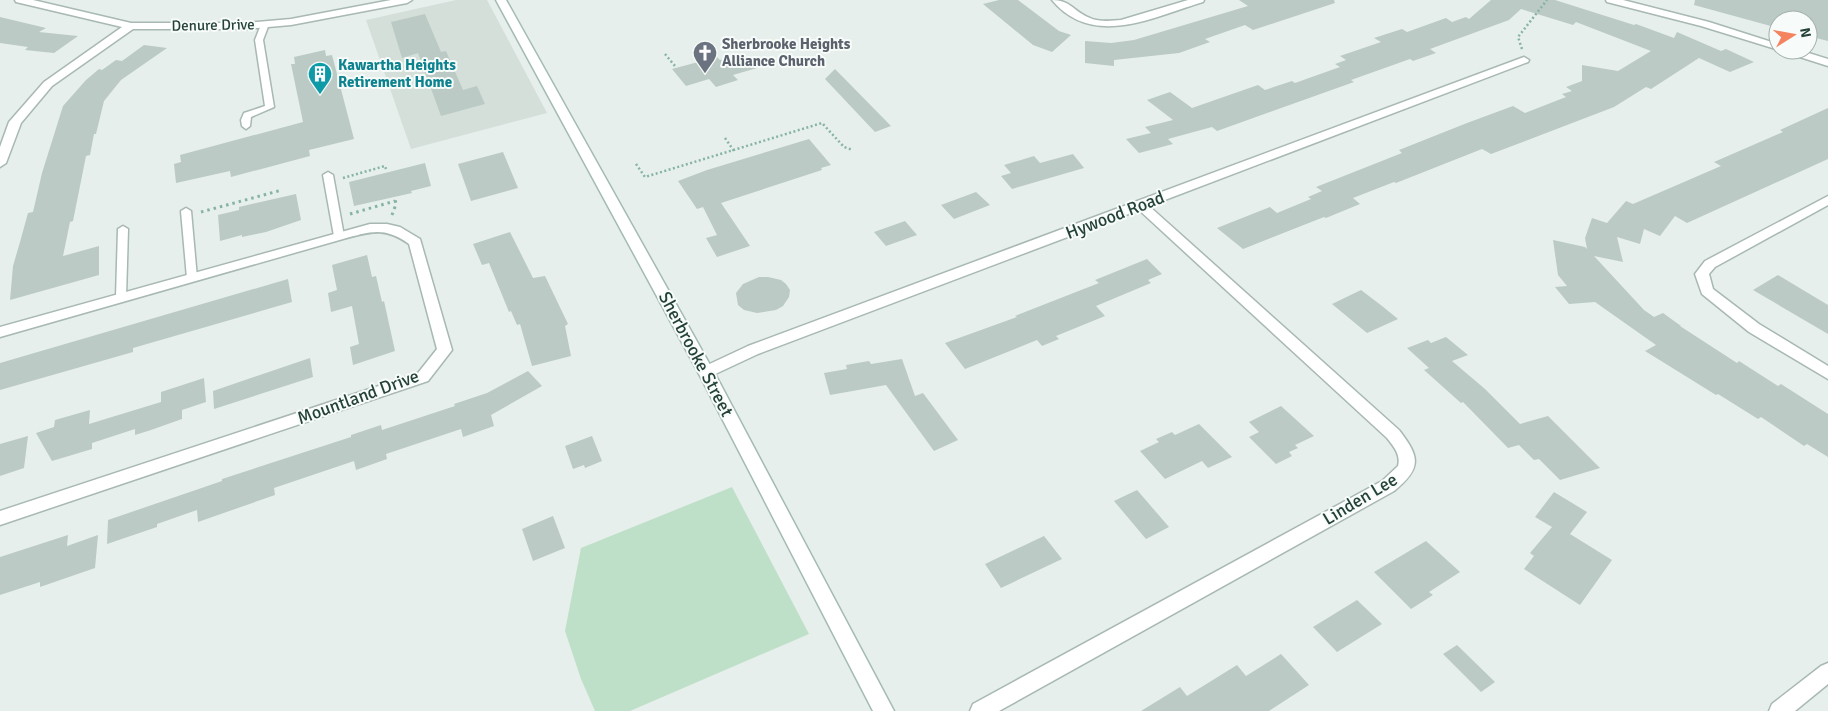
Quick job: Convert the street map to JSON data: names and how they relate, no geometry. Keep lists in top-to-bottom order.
{
  "streets": {
    "street": [
      "Denure Drive",
      "Hywood Road",
      "Sherbrooke Street",
      "Mountland Drive",
      "Linden Lee"
    ]
  },
  "crossings": [
    ["Hywood Road", "Sherbrooke Street"],
    ["Hywood Road", "Linden Lee"]
  ],
  "places": {
    "church": ["Sherbrooke Heights Alliance Church"],
    "building": ["Kawartha Heights Retirement Home"]
  },
  "north": "right"
}
